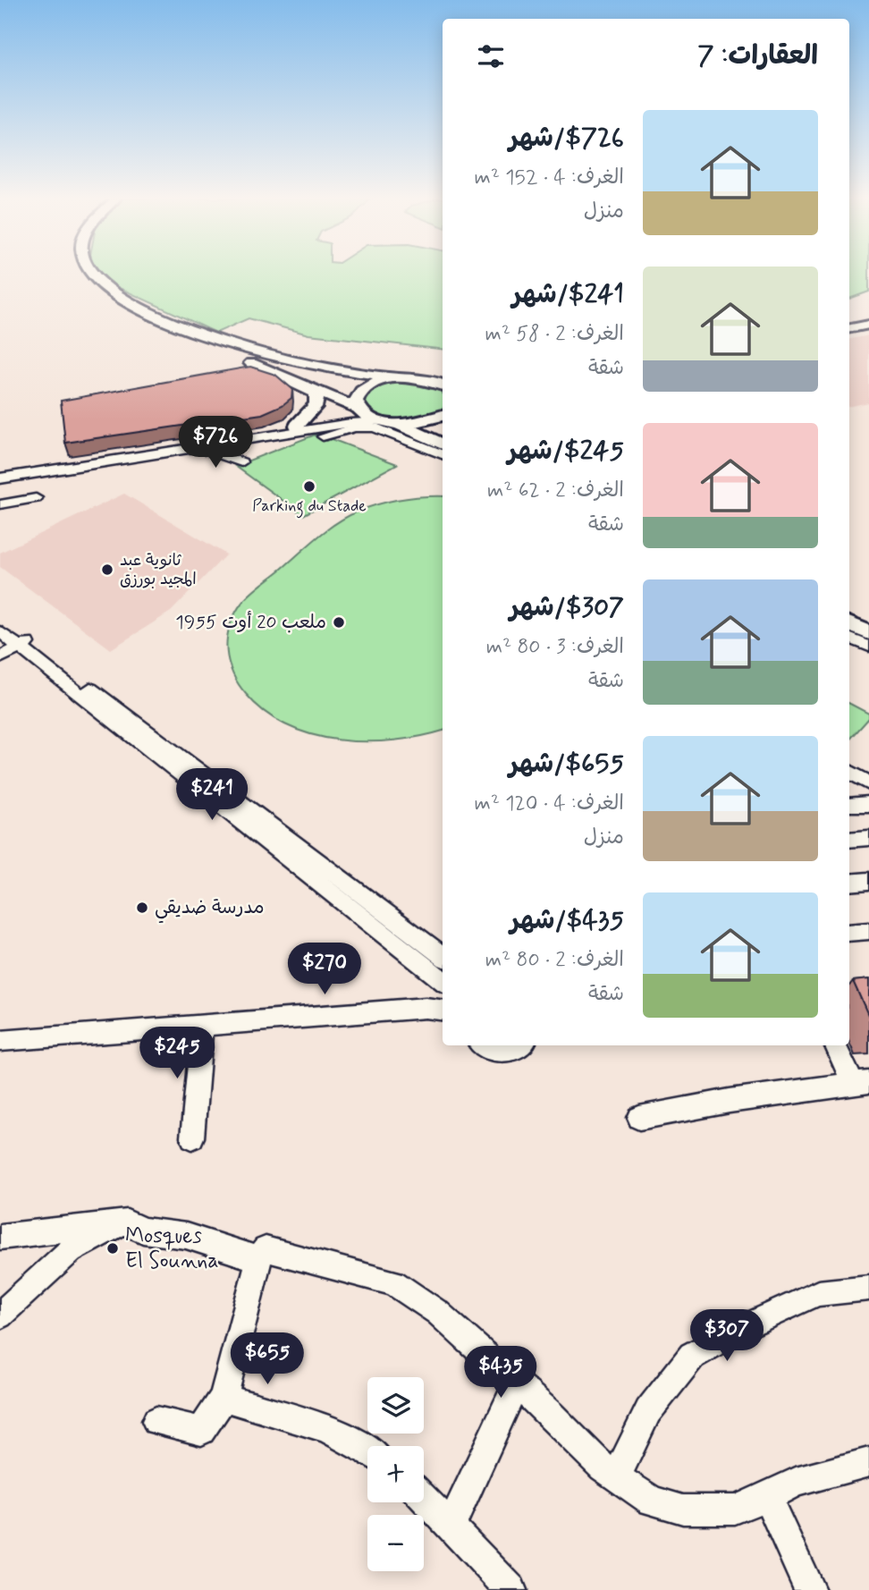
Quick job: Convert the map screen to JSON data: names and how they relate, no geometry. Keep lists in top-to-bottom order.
{
  "places": [
    "Parking du Stade",
    "ثانوية عبد المجيد بورزق",
    "ملعب 20 أوت 1955",
    "مدرسة ضديقي",
    "Mosques El Sounna"
  ],
  "page": {
    "heading": "العقارات: 7",
    "list": [
      {
        "name": "$726/شهر",
        "note": "الغرف: 4 · 152 m² · منزل"
      },
      {
        "name": "$241/شهر",
        "note": "الغرف: 2 · 58 m² · شقة"
      },
      {
        "name": "$245/شهر",
        "note": "الغرف: 2 · 62 m² · شقة"
      },
      {
        "name": "$307/شهر",
        "note": "الغرف: 3 · 80 m² · شقة"
      },
      {
        "name": "$655/شهر",
        "note": "الغرف: 4 · 120 m² · منزل"
      },
      {
        "name": "$435/شهر",
        "note": "الغرف: 2 · 80 m² · شقة"
      }
    ],
    "price": [
      "$726",
      "$241",
      "$270",
      "$245",
      "$307",
      "$655",
      "$435"
    ],
    "map_buttons": ["+", "−"]
  }
}
